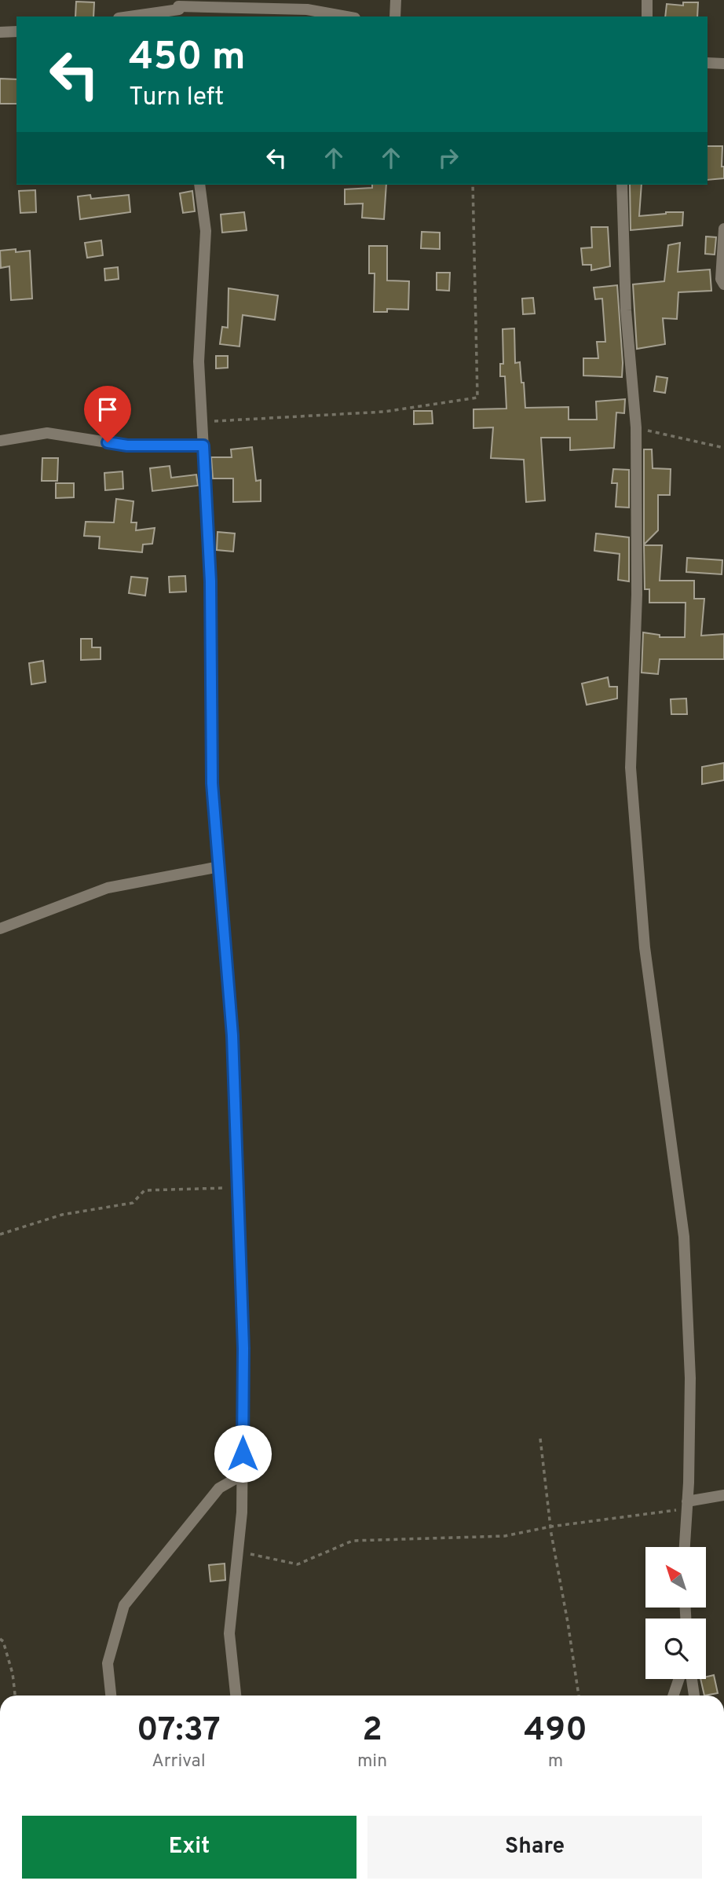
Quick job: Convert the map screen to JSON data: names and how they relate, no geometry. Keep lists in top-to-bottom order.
{
  "north": "top left",
  "page": {
    "turn": ["450 m", "Turn left"],
    "eta": [
      "07:37",
      "Arrival",
      "2",
      "min",
      "490",
      "m"
    ],
    "buttons": ["Exit", "Share"]
  }
}
